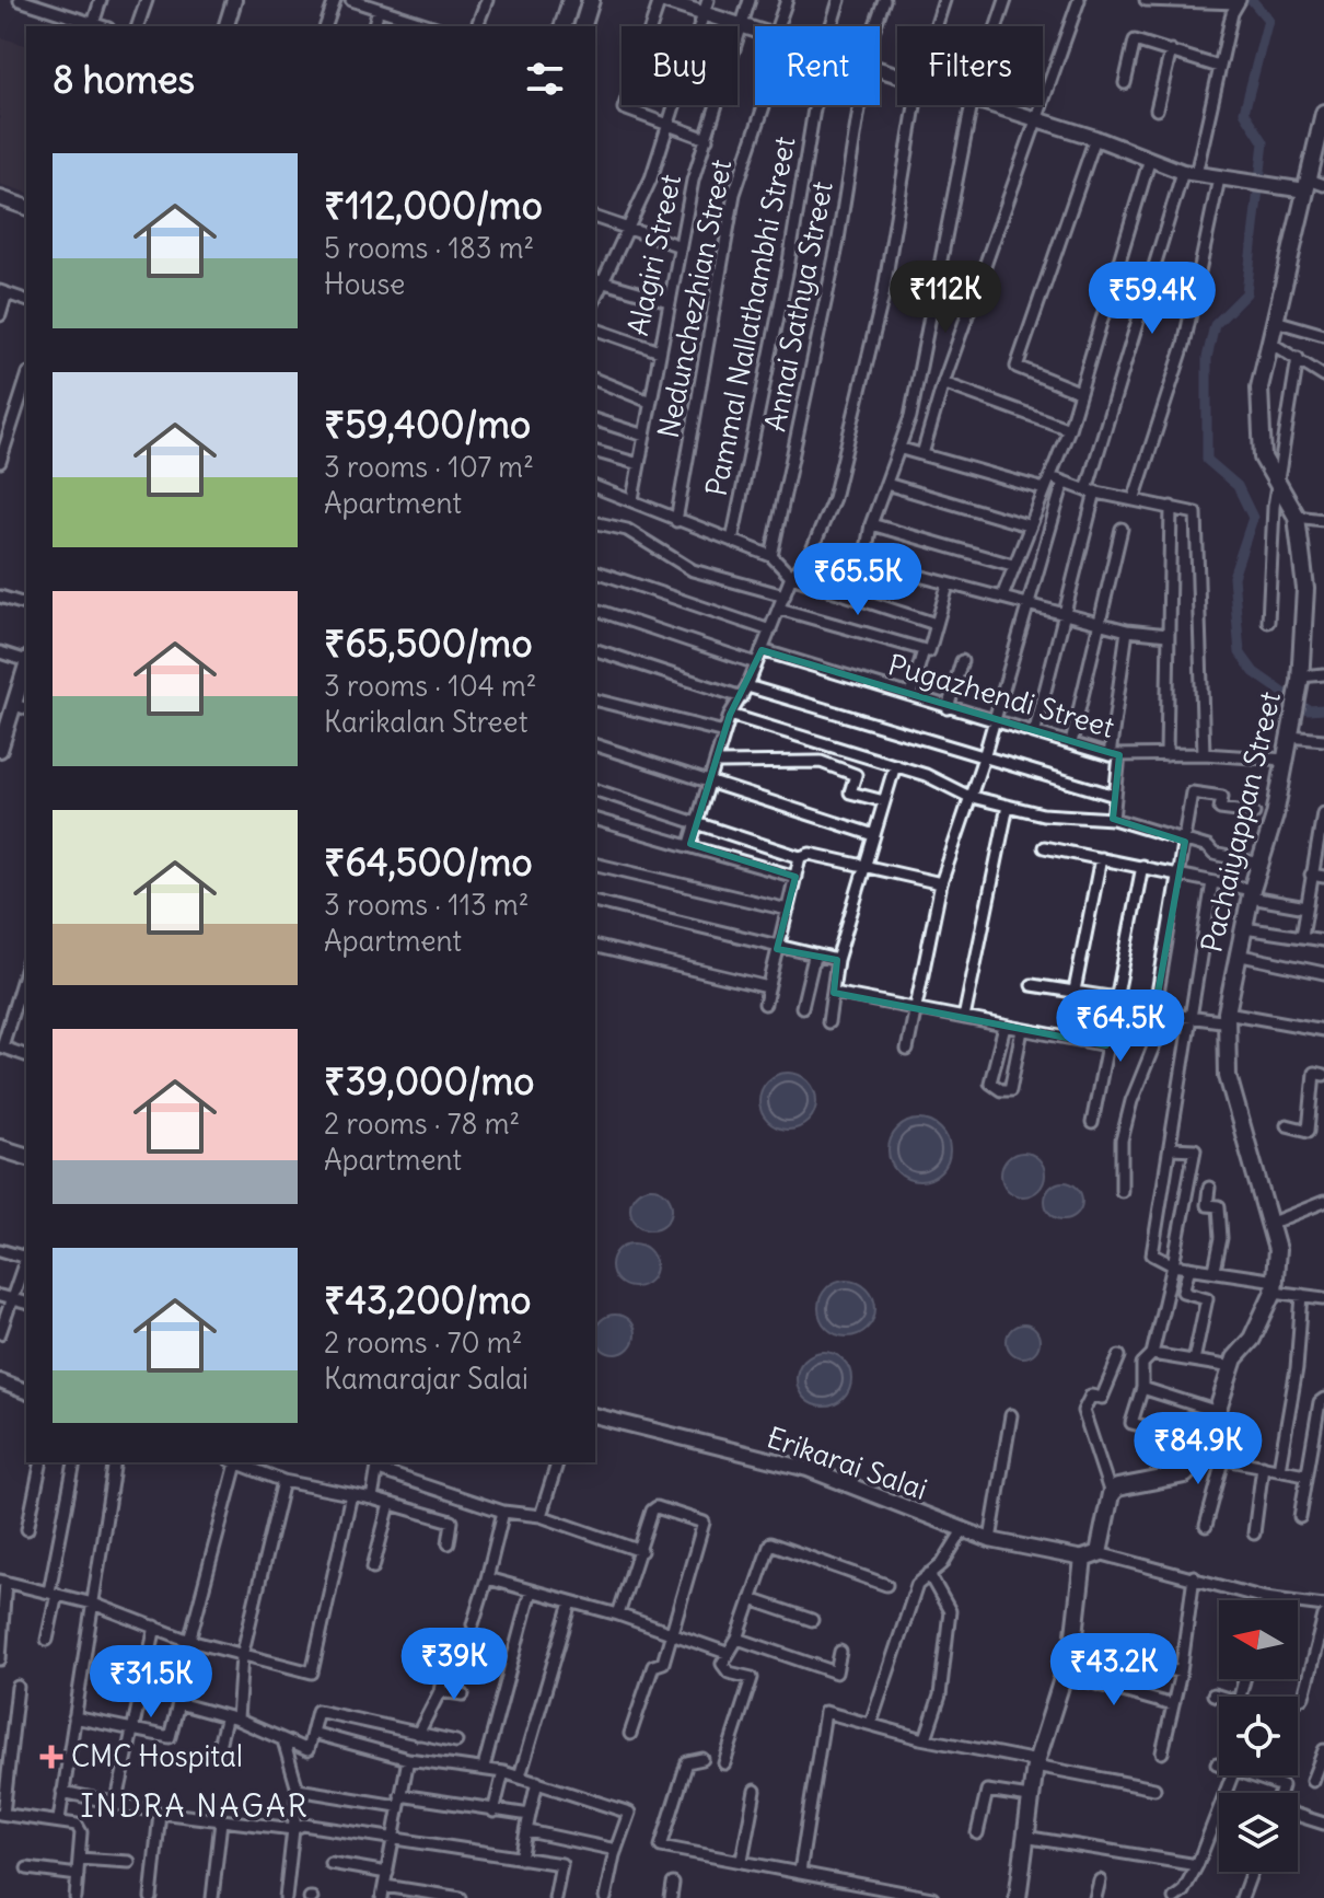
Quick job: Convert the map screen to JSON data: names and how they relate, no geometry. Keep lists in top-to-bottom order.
{
  "streets": {
    "main road": ["Pachaiyappan Street"],
    "street": [
      "Alagiri Street",
      "Nedunchezhian Street",
      "Annai Sathya Street",
      "Pammal Nallathambhi Street",
      "Pugazhendi Street",
      "Erikarai Salai"
    ]
  },
  "crossings": [
    ["Pugazhendi Street", "Pachaiyappan Street"]
  ],
  "districts": ["INDRA NAGAR"],
  "places": {
    "health": ["CMC Hospital"]
  },
  "north": "left",
  "page": {
    "chip": ["Buy", "Rent", "Filters"],
    "heading": "8 homes",
    "list": [
      {
        "name": "₹112,000/mo",
        "note": "5 rooms · 183 m² · House"
      },
      {
        "name": "₹59,400/mo",
        "note": "3 rooms · 107 m² · Apartment"
      },
      {
        "name": "₹65,500/mo",
        "note": "3 rooms · 104 m² · Karikalan Street"
      },
      {
        "name": "₹64,500/mo",
        "note": "3 rooms · 113 m² · Apartment"
      },
      {
        "name": "₹39,000/mo",
        "note": "2 rooms · 78 m² · Apartment"
      },
      {
        "name": "₹43,200/mo",
        "note": "2 rooms · 70 m² · Kamarajar Salai"
      }
    ],
    "price": [
      "₹112K",
      "₹59.4K",
      "₹65.5K",
      "₹64.5K",
      "₹84.9K",
      "₹39K",
      "₹43.2K",
      "₹31.5K"
    ]
  }
}
